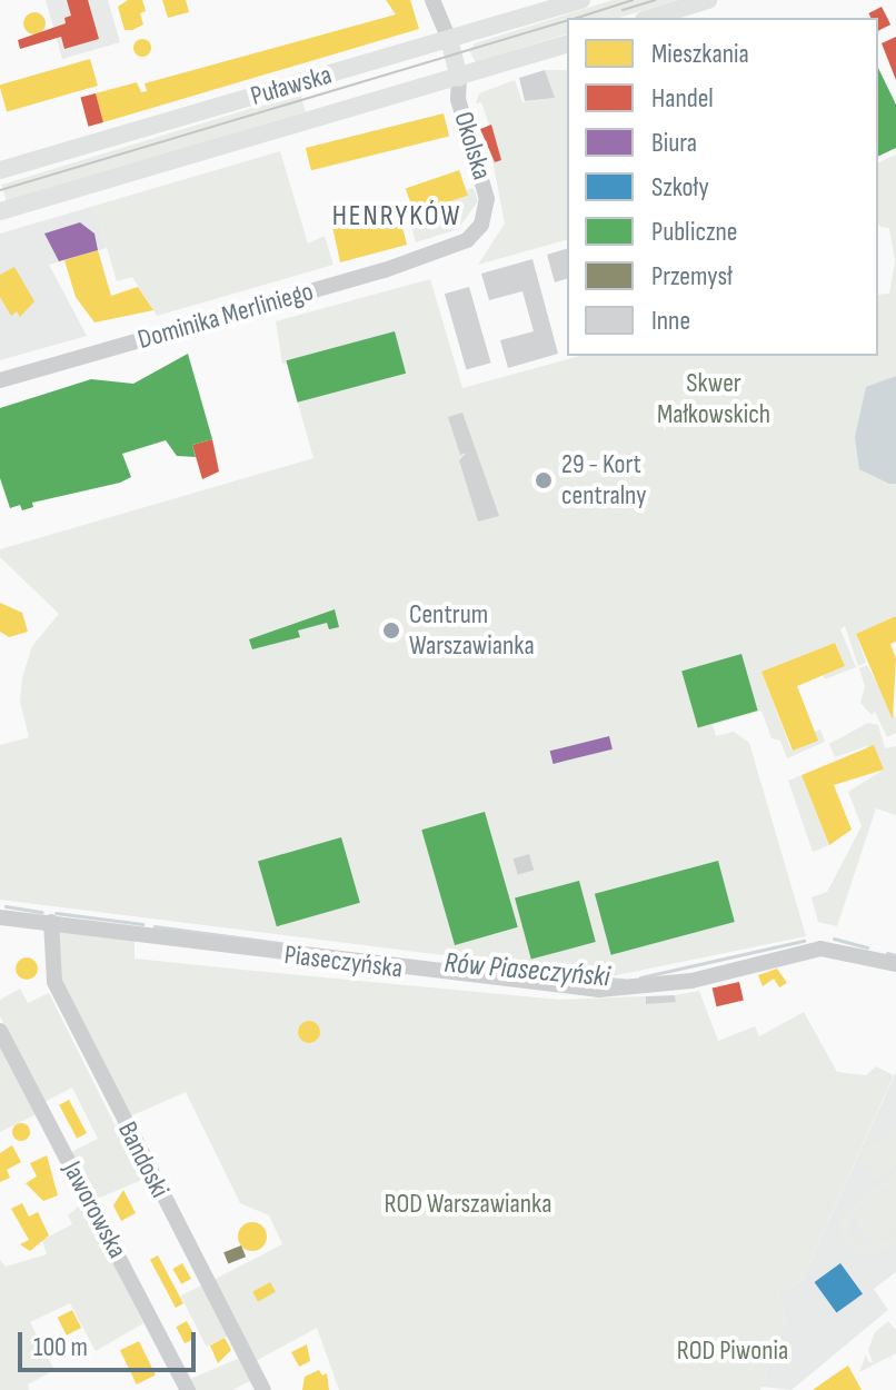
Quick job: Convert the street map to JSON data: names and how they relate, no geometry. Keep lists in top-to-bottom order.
{
  "streets": {
    "main road": ["Puławska"],
    "street": [
      "Okolska",
      "Dominika Merliniego",
      "Piaseczyńska",
      "Bandoski",
      "Jaworowska"
    ]
  },
  "crossings": [
    ["Puławska", "Okolska"],
    ["Okolska", "Dominika Merliniego"],
    ["Piaseczyńska", "Bandoski"]
  ],
  "districts": ["HENRYKÓW"],
  "water": ["Rów Piaseczyński"],
  "parks": ["Skwer Małkowskich", "ROD Warszawianka", "ROD Piwonia"],
  "places": ["29 - Kort centralny", "Centrum Warszawianka"],
  "legend": [
    "Mieszkania",
    "Handel",
    "Biura",
    "Szkoły",
    "Publiczne",
    "Przemysł",
    "Inne"
  ],
  "scale_bar": "100 m"
}
